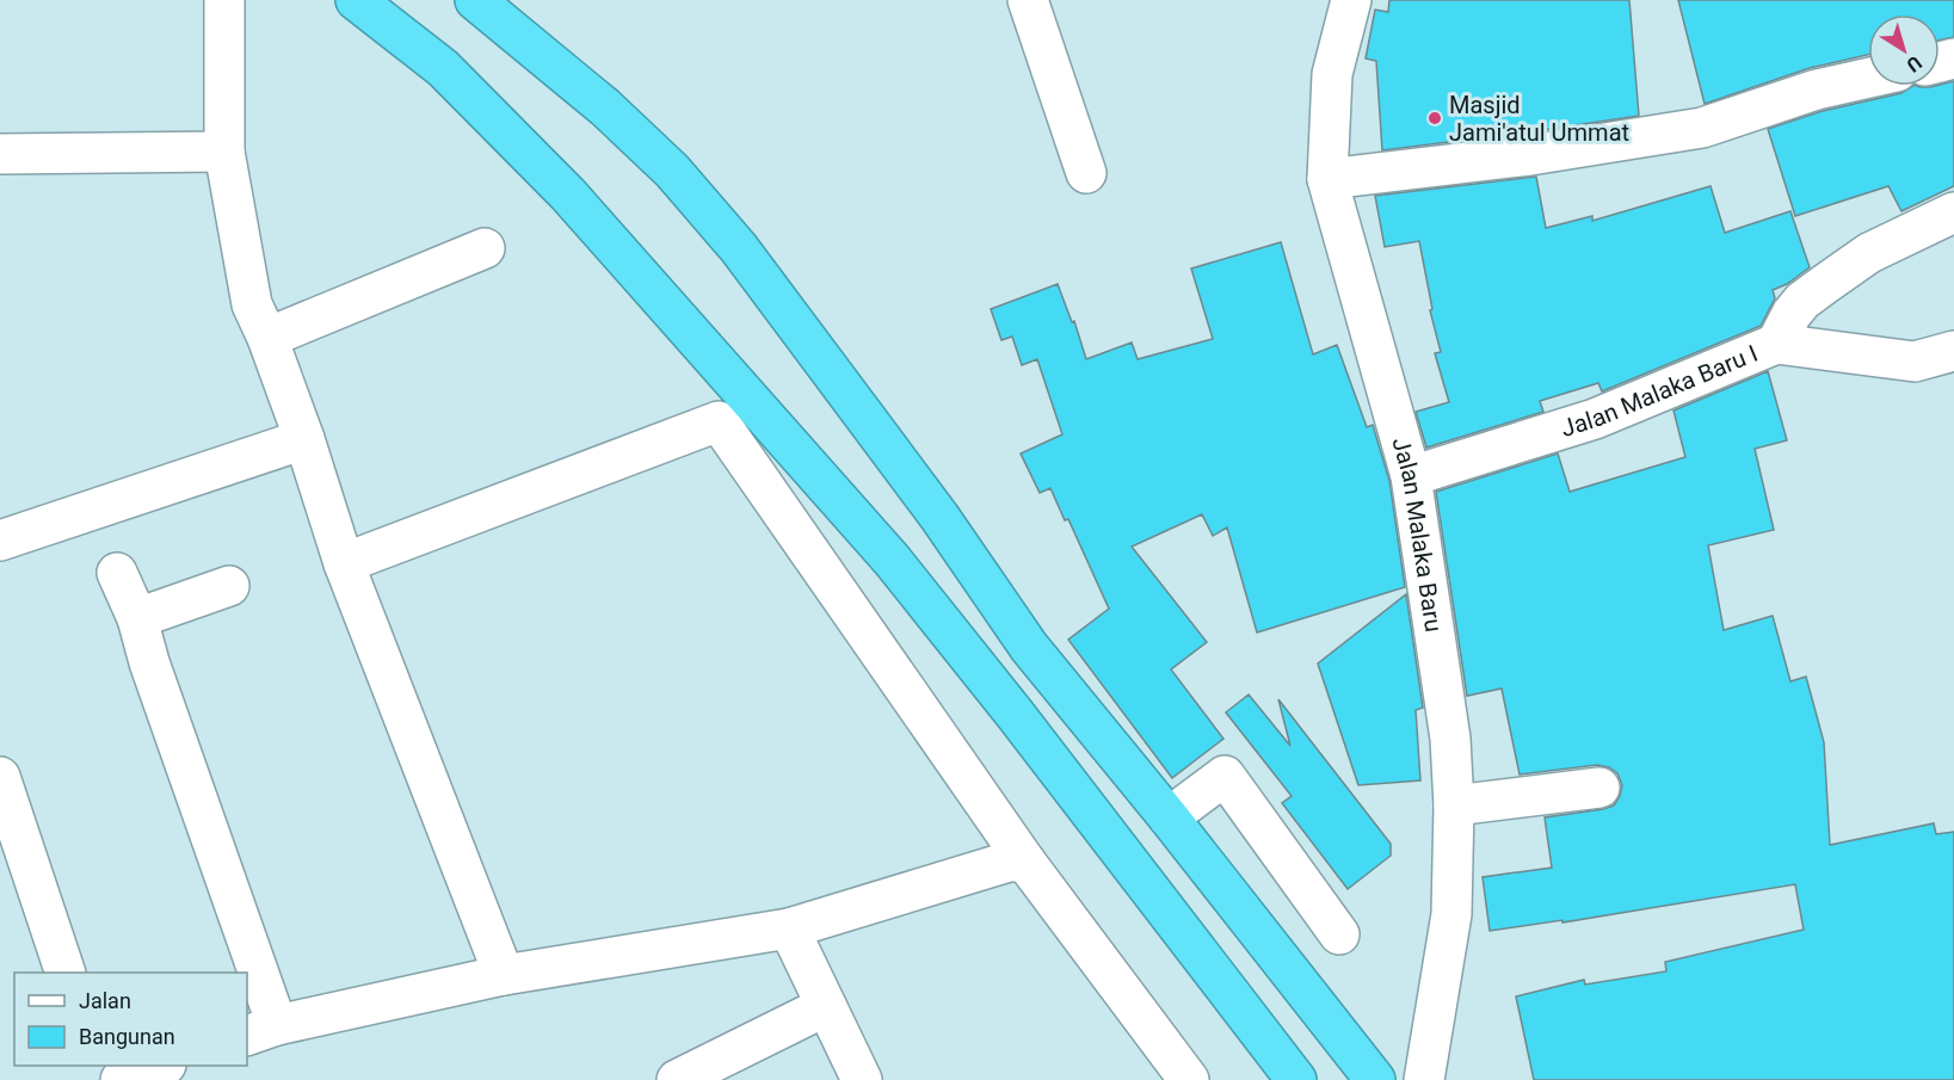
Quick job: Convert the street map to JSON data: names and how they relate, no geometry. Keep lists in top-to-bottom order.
{
  "streets": {
    "street": ["Jalan Malaka Baru I", "Jalan Malaka Baru"]
  },
  "crossings": [
    ["Jalan Malaka Baru I", "Jalan Malaka Baru"]
  ],
  "places": ["Masjid Jami'atul Ummat"],
  "legend": ["Jalan", "Bangunan"],
  "north": "bottom right"
}
